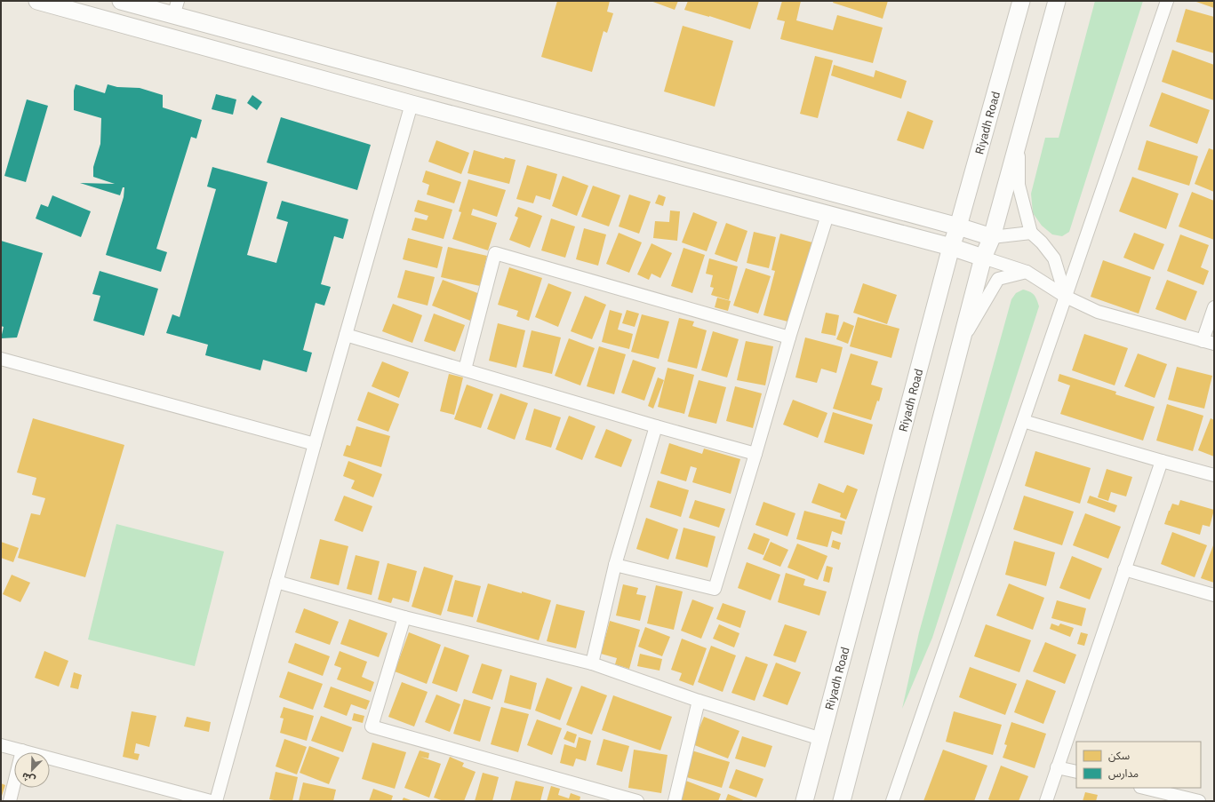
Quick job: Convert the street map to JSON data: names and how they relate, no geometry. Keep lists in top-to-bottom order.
{
  "streets": {
    "street": ["Riyadh Road"]
  },
  "legend": ["سكن", "مدارس"],
  "north": "bottom left"
}
